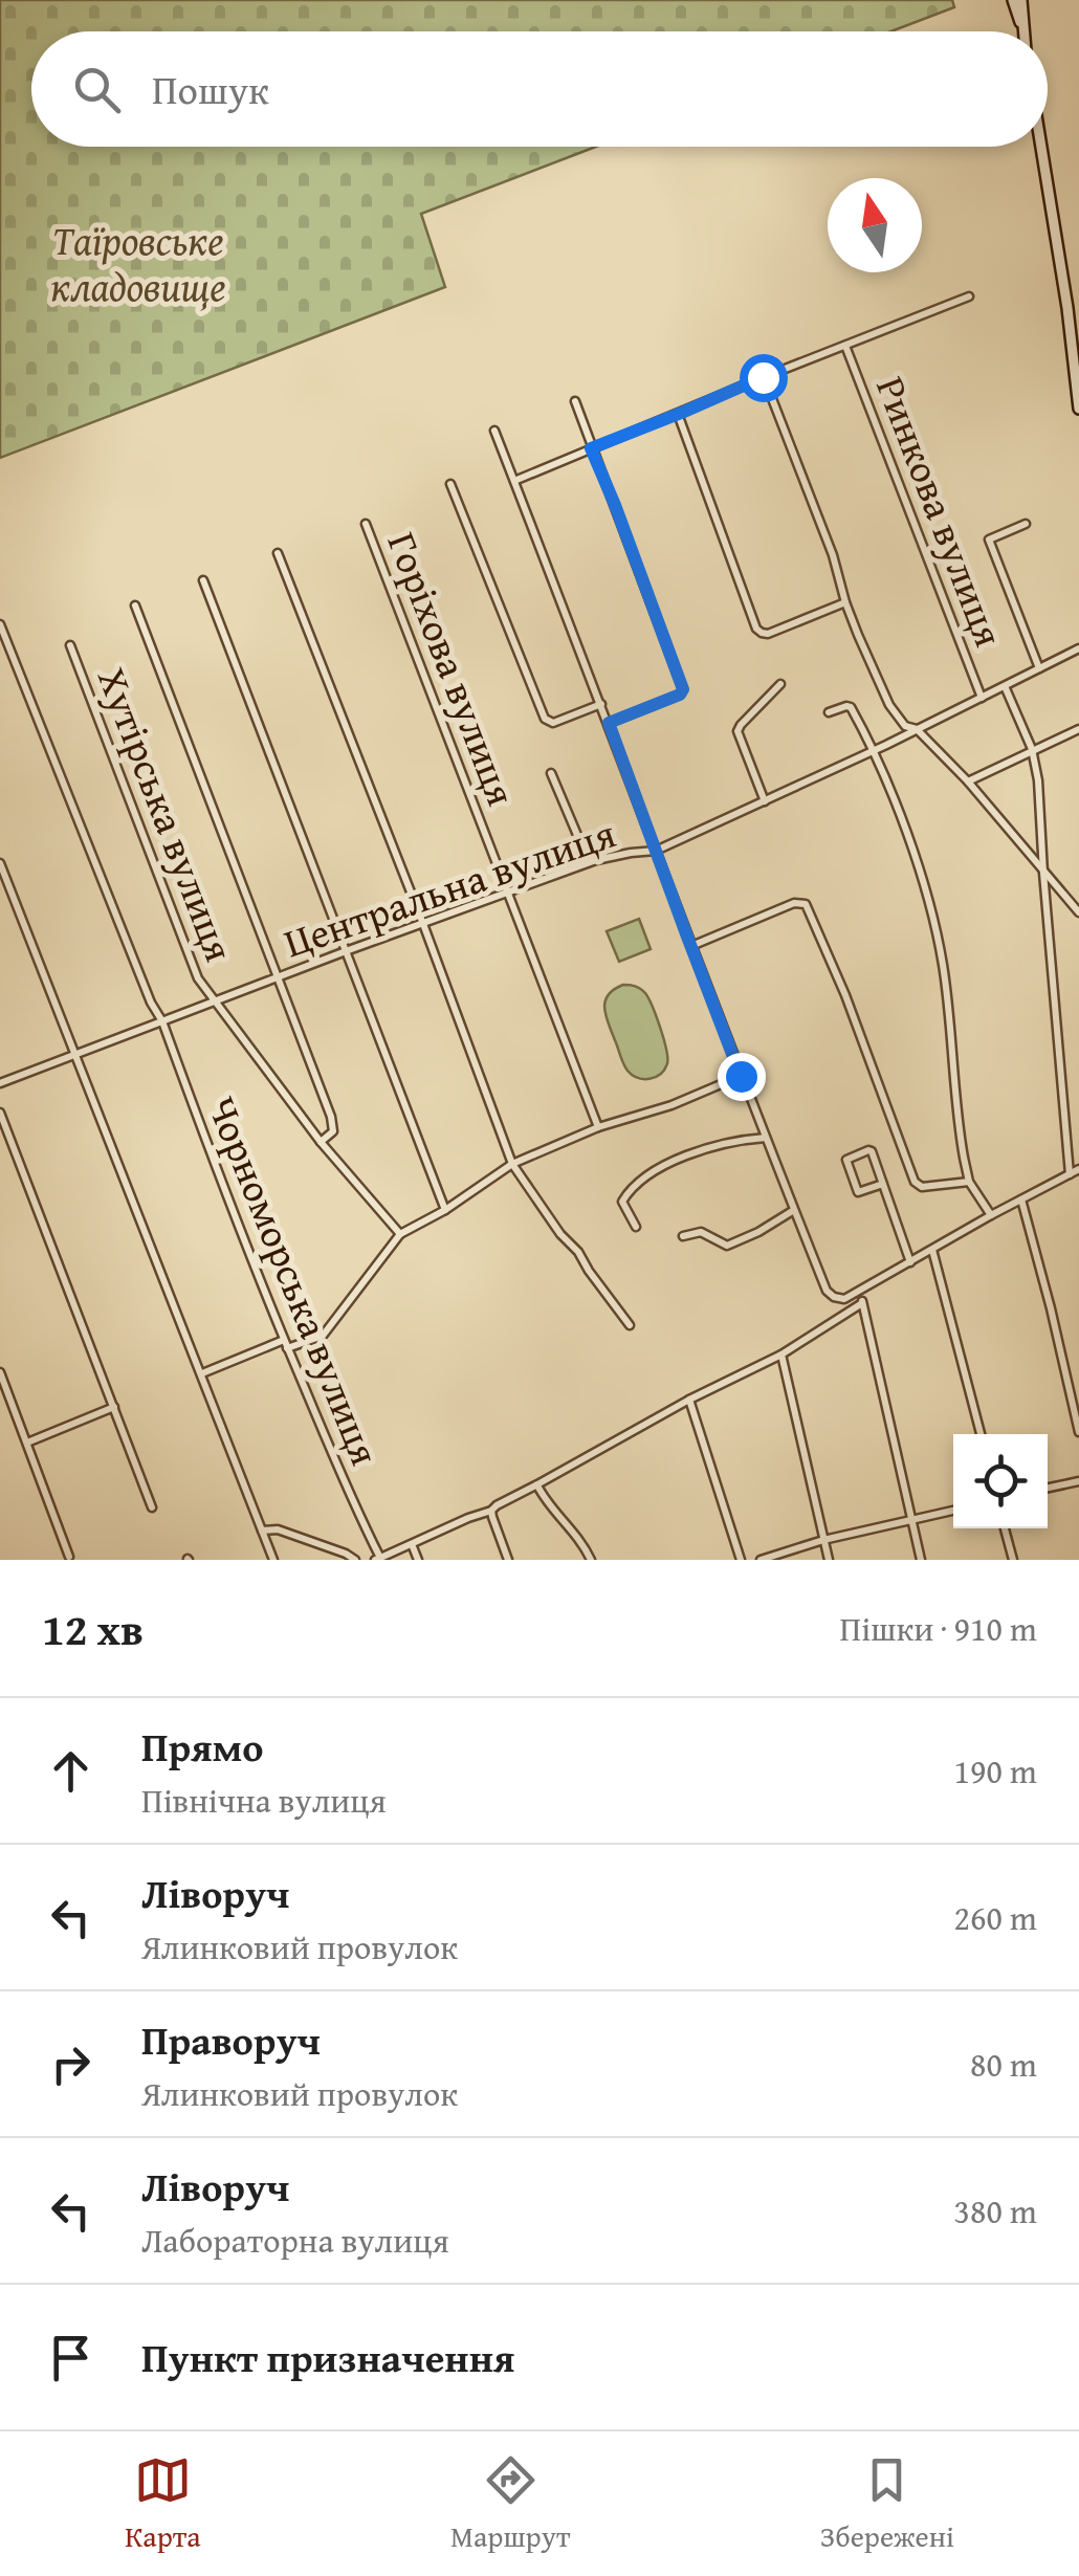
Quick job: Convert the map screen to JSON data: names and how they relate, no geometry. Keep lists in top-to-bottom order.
{
  "streets": {
    "street": [
      "Ринкова вулиця",
      "Горіхова вулиця",
      "Хутірська вулиця",
      "Центральна вулиця",
      "Чорноморська вулиця"
    ]
  },
  "crossings": [
    ["Ринкова вулиця", "Центральна вулиця"],
    ["Горіхова вулиця", "Центральна вулиця"],
    ["Хутірська вулиця", "Центральна вулиця"],
    ["Хутірська вулиця", "Чорноморська вулиця"],
    ["Центральна вулиця", "Чорноморська вулиця"]
  ],
  "parks": ["Таїровське кладовище"],
  "north": "top",
  "page": {
    "search": "Пошук",
    "heading": ["12 хв", "Пішки · 910 m"],
    "list": [
      ["Прямо", "Північна вулиця", "190 m"],
      ["Ліворуч", "Ялинковий провулок", "260 m"],
      ["Праворуч", "Ялинковий провулок", "80 m"],
      ["Ліворуч", "Лабораторна вулиця", "380 m"],
      "Пункт призначення"
    ],
    "nav": ["Карта", "Маршрут", "Збережені"]
  }
}
